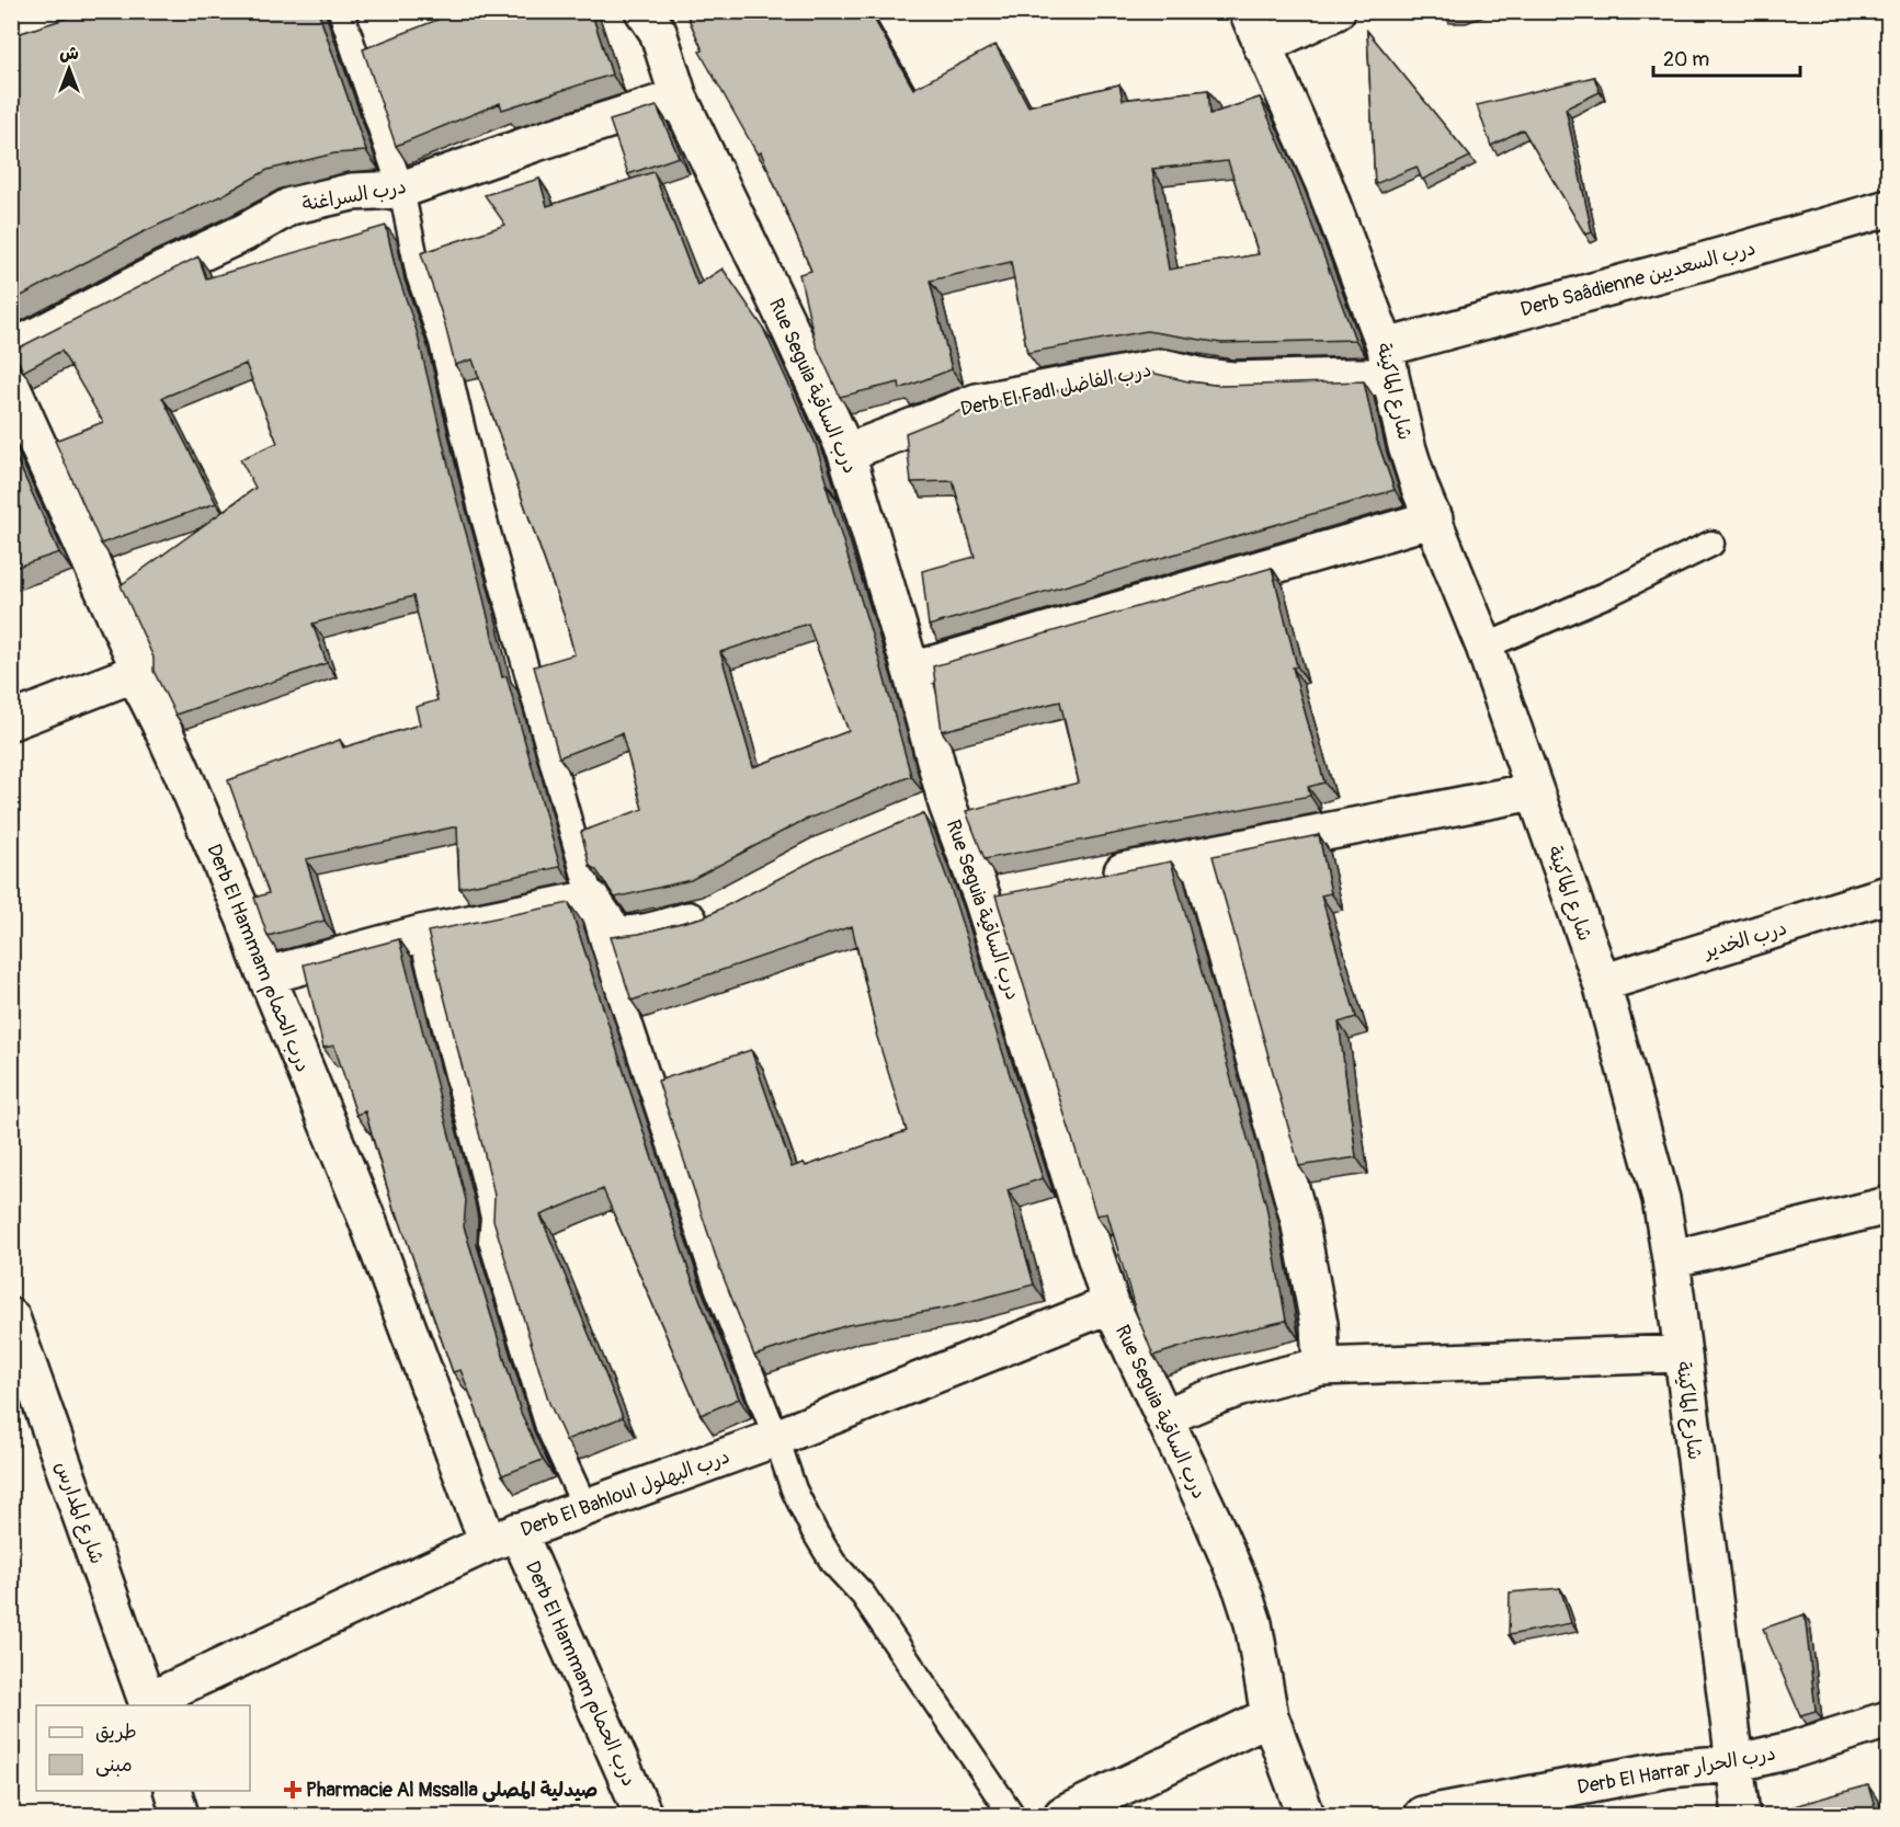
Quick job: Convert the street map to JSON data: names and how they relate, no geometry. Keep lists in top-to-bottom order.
{
  "streets": {
    "street": [
      "درب السراغنة",
      "Derb Saâdienne درب السعديين",
      "Rue Seguia درب الساقية",
      "Derb El Fadl درب الفاضل",
      "شارع الماكينة",
      "درب الخدير",
      "Derb El Hammam درب الحمام",
      "Derb El Bahloul درب البهلول",
      "شارع المدارس",
      "Derb El Harrar درب الحرار"
    ]
  },
  "crossings": [
    ["درب السراغنة", "Rue Seguia درب الساقية"],
    ["Derb Saâdienne درب السعديين", "Derb El Fadl درب الفاضل"],
    ["Derb Saâdienne درب السعديين", "شارع الماكينة"],
    ["Rue Seguia درب الساقية", "Derb El Fadl درب الفاضل"],
    ["Rue Seguia درب الساقية", "Derb El Bahloul درب البهلول"],
    ["Derb El Fadl درب الفاضل", "شارع الماكينة"],
    ["شارع الماكينة", "درب الخدير"],
    ["شارع الماكينة", "Derb El Harrar درب الحرار"],
    ["Derb El Hammam درب الحمام", "Derb El Bahloul درب البهلول"],
    ["Derb El Bahloul درب البهلول", "شارع المدارس"]
  ],
  "places": {
    "health": ["Pharmacie Al Mssalla صيدلية المصلى"]
  },
  "legend": ["طريق", "مبنى"],
  "scale_bar": "20 m",
  "north": "top"
}
